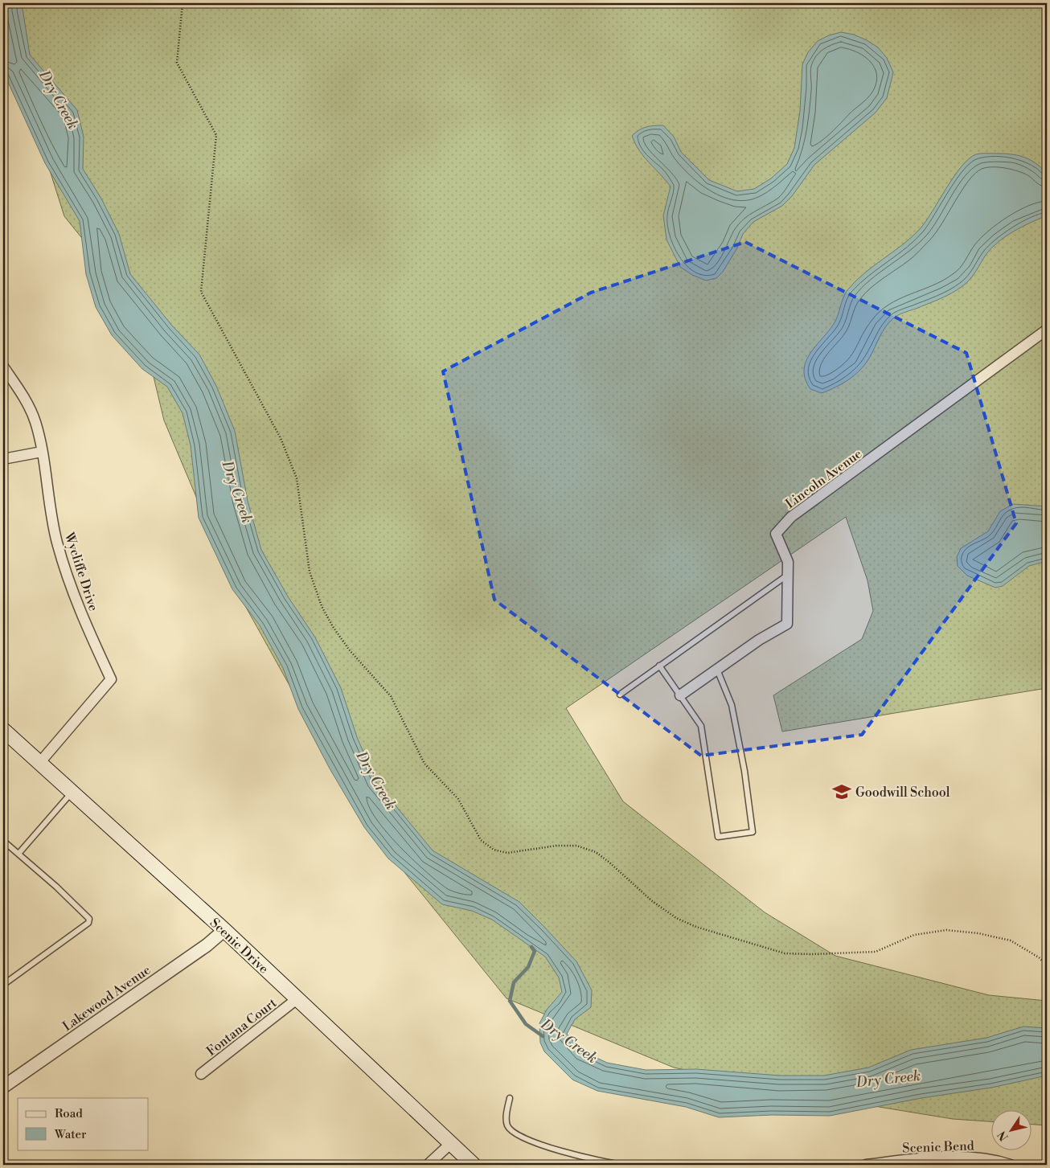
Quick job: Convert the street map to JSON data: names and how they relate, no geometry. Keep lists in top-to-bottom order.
{
  "streets": {
    "main road": ["Scenic Drive"],
    "street": [
      "Lincoln Avenue",
      "Wycliffe Drive",
      "Lakewood Avenue",
      "Fontana Court",
      "Scenic Bend"
    ]
  },
  "crossings": [
    ["Wycliffe Drive", "Scenic Drive"],
    ["Scenic Drive", "Lakewood Avenue"],
    ["Scenic Drive", "Fontana Court"]
  ],
  "water": ["Dry Creek"],
  "places": {
    "school or university": ["Goodwill School"]
  },
  "legend": ["Road", "Water"],
  "north": "bottom left"
}
